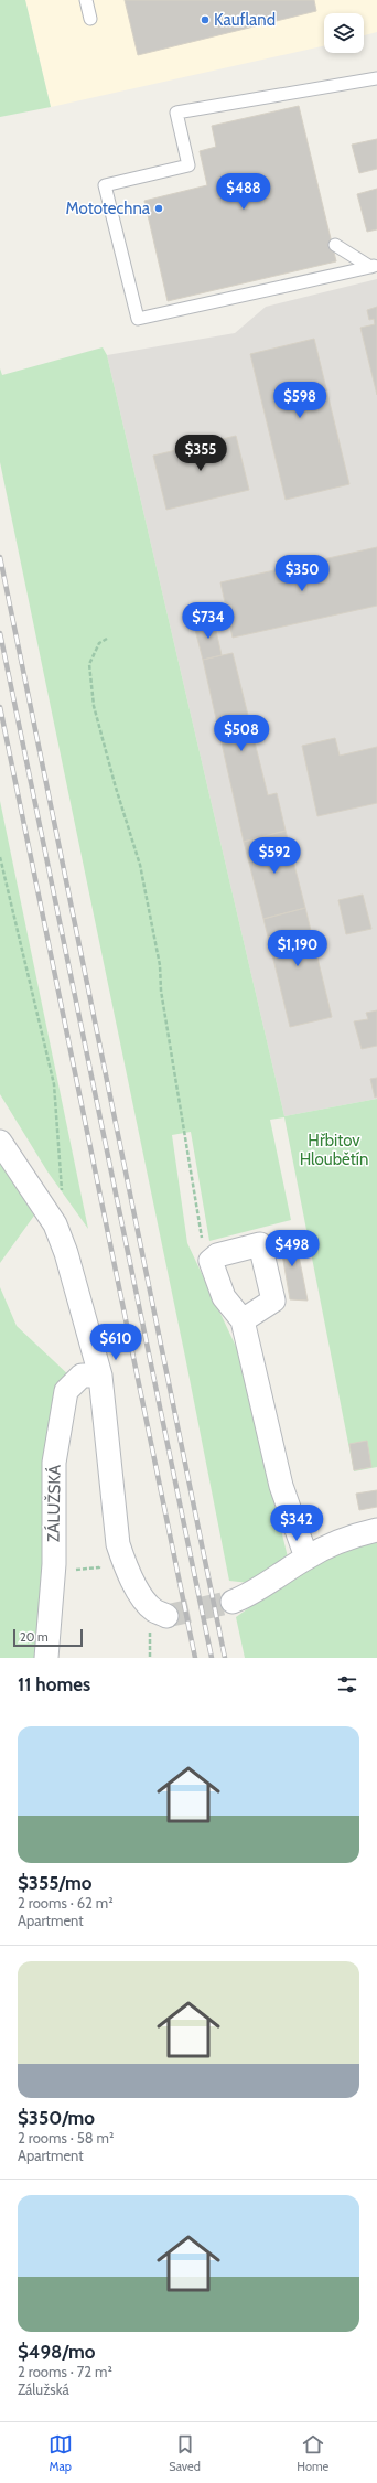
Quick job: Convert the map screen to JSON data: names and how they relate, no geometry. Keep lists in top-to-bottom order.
{
  "streets": {
    "street": ["ZÁLUŽSKÁ"]
  },
  "parks": ["Hřbitov Hloubětín"],
  "places": ["Kaufland", "Mototechna"],
  "scale_bar": "20 m",
  "page": {
    "price": [
      "$488",
      "$598",
      "$355",
      "$350",
      "$734",
      "$508",
      "$592",
      "$1,190",
      "$498",
      "$610",
      "$342"
    ],
    "scale": "20 m",
    "heading": "11 homes",
    "list": [
      {
        "name": "$355/mo",
        "note": "2 rooms · 62 m² · Apartment"
      },
      {
        "name": "$350/mo",
        "note": "2 rooms · 58 m² · Apartment"
      },
      {
        "name": "$498/mo",
        "note": "2 rooms · 72 m² · Zálužská"
      }
    ],
    "tabs": ["Map", "Saved", "Home"]
  }
}
